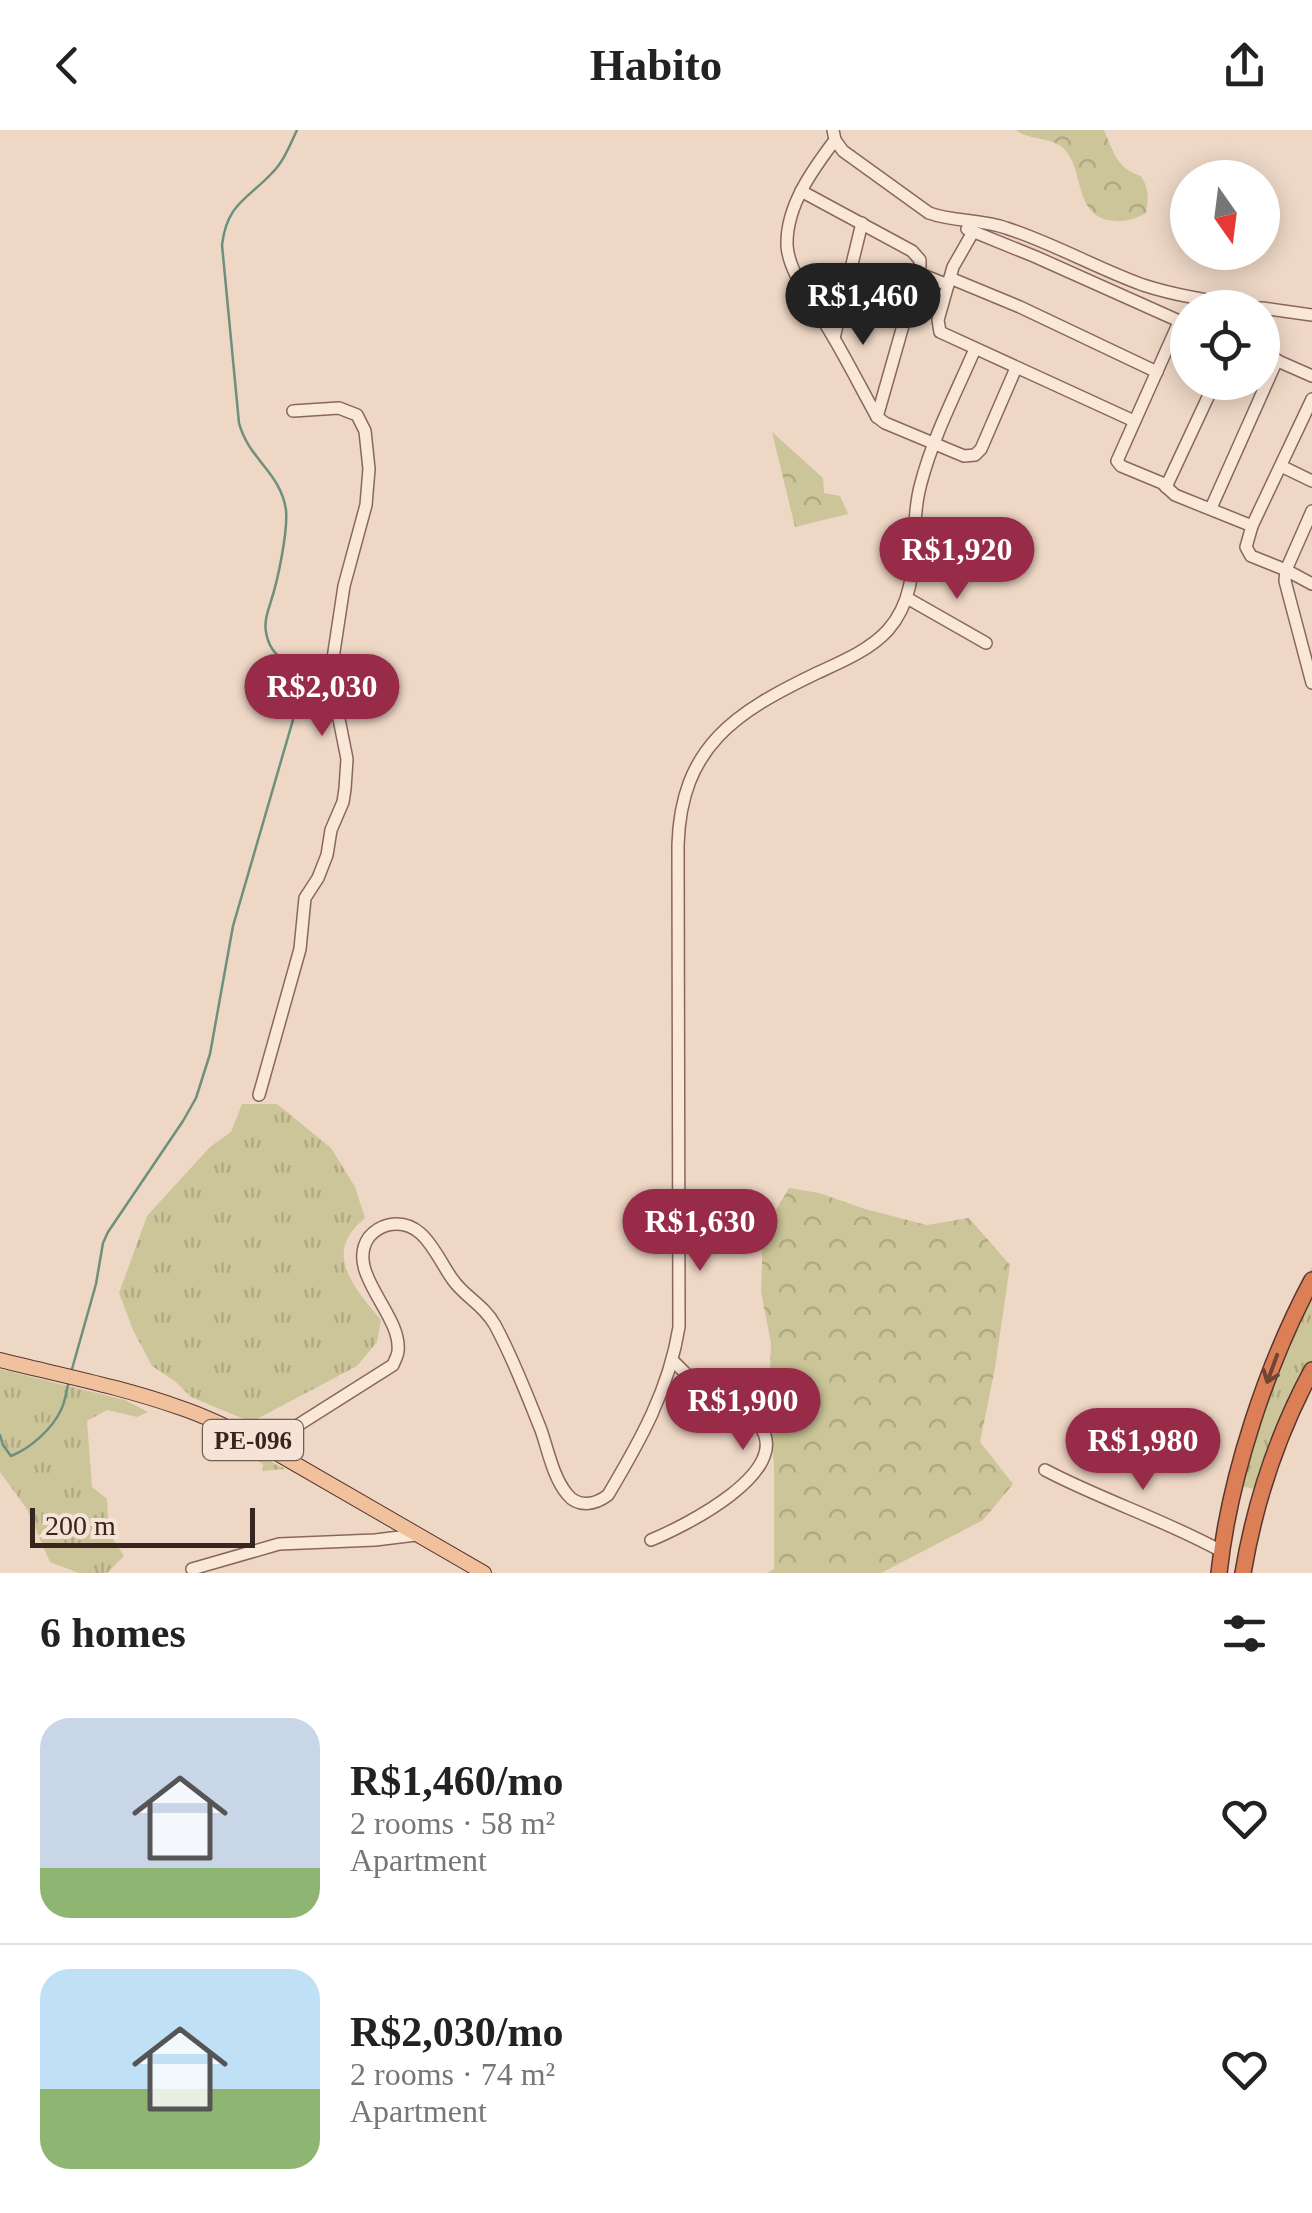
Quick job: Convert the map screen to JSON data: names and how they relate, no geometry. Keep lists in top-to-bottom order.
{
  "streets": {
    "main road": ["PE-096"]
  },
  "scale_bar": "200 m",
  "north": "bottom",
  "page": {
    "header": "Habito",
    "price": [
      "R$1,460",
      "R$1,920",
      "R$2,030",
      "R$1,630",
      "R$1,900",
      "R$1,980"
    ],
    "scale": "200 m",
    "heading": "6 homes",
    "list": [
      {
        "name": "R$1,460/mo",
        "note": "2 rooms · 58 m² · Apartment"
      },
      {
        "name": "R$2,030/mo",
        "note": "2 rooms · 74 m² · Apartment"
      }
    ]
  }
}
